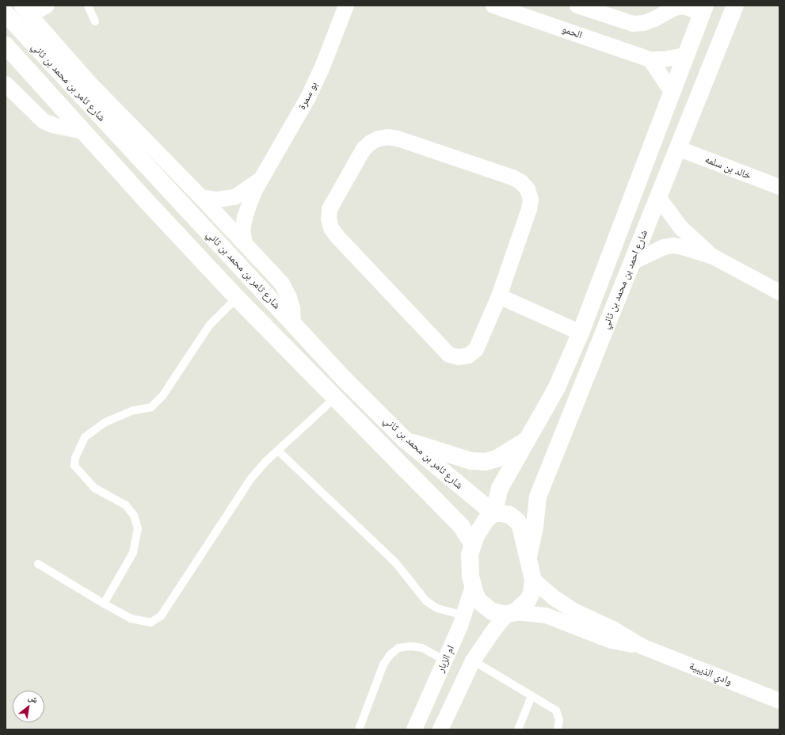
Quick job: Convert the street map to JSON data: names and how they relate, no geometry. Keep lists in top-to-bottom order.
{
  "streets": {
    "street": [
      "الحمو",
      "شارع ثامر بن محمد بن ثاني",
      "بو سمرة",
      "خالد بن سلمه",
      "شارع احمد بن محمد بن ثاني",
      "ام الزبار",
      "وادي الذيبية"
    ]
  },
  "crossings": [
    ["الحمو", "شارع احمد بن محمد بن ثاني"],
    ["شارع ثامر بن محمد بن ثاني", "شارع احمد بن محمد بن ثاني"],
    ["شارع ثامر بن محمد بن ثاني", "ام الزبار"],
    ["شارع ثامر بن محمد بن ثاني", "وادي الذيبية"],
    ["خالد بن سلمه", "شارع احمد بن محمد بن ثاني"],
    ["شارع احمد بن محمد بن ثاني", "ام الزبار"],
    ["شارع احمد بن محمد بن ثاني", "وادي الذيبية"],
    ["ام الزبار", "وادي الذيبية"]
  ],
  "north": "top right"
}
